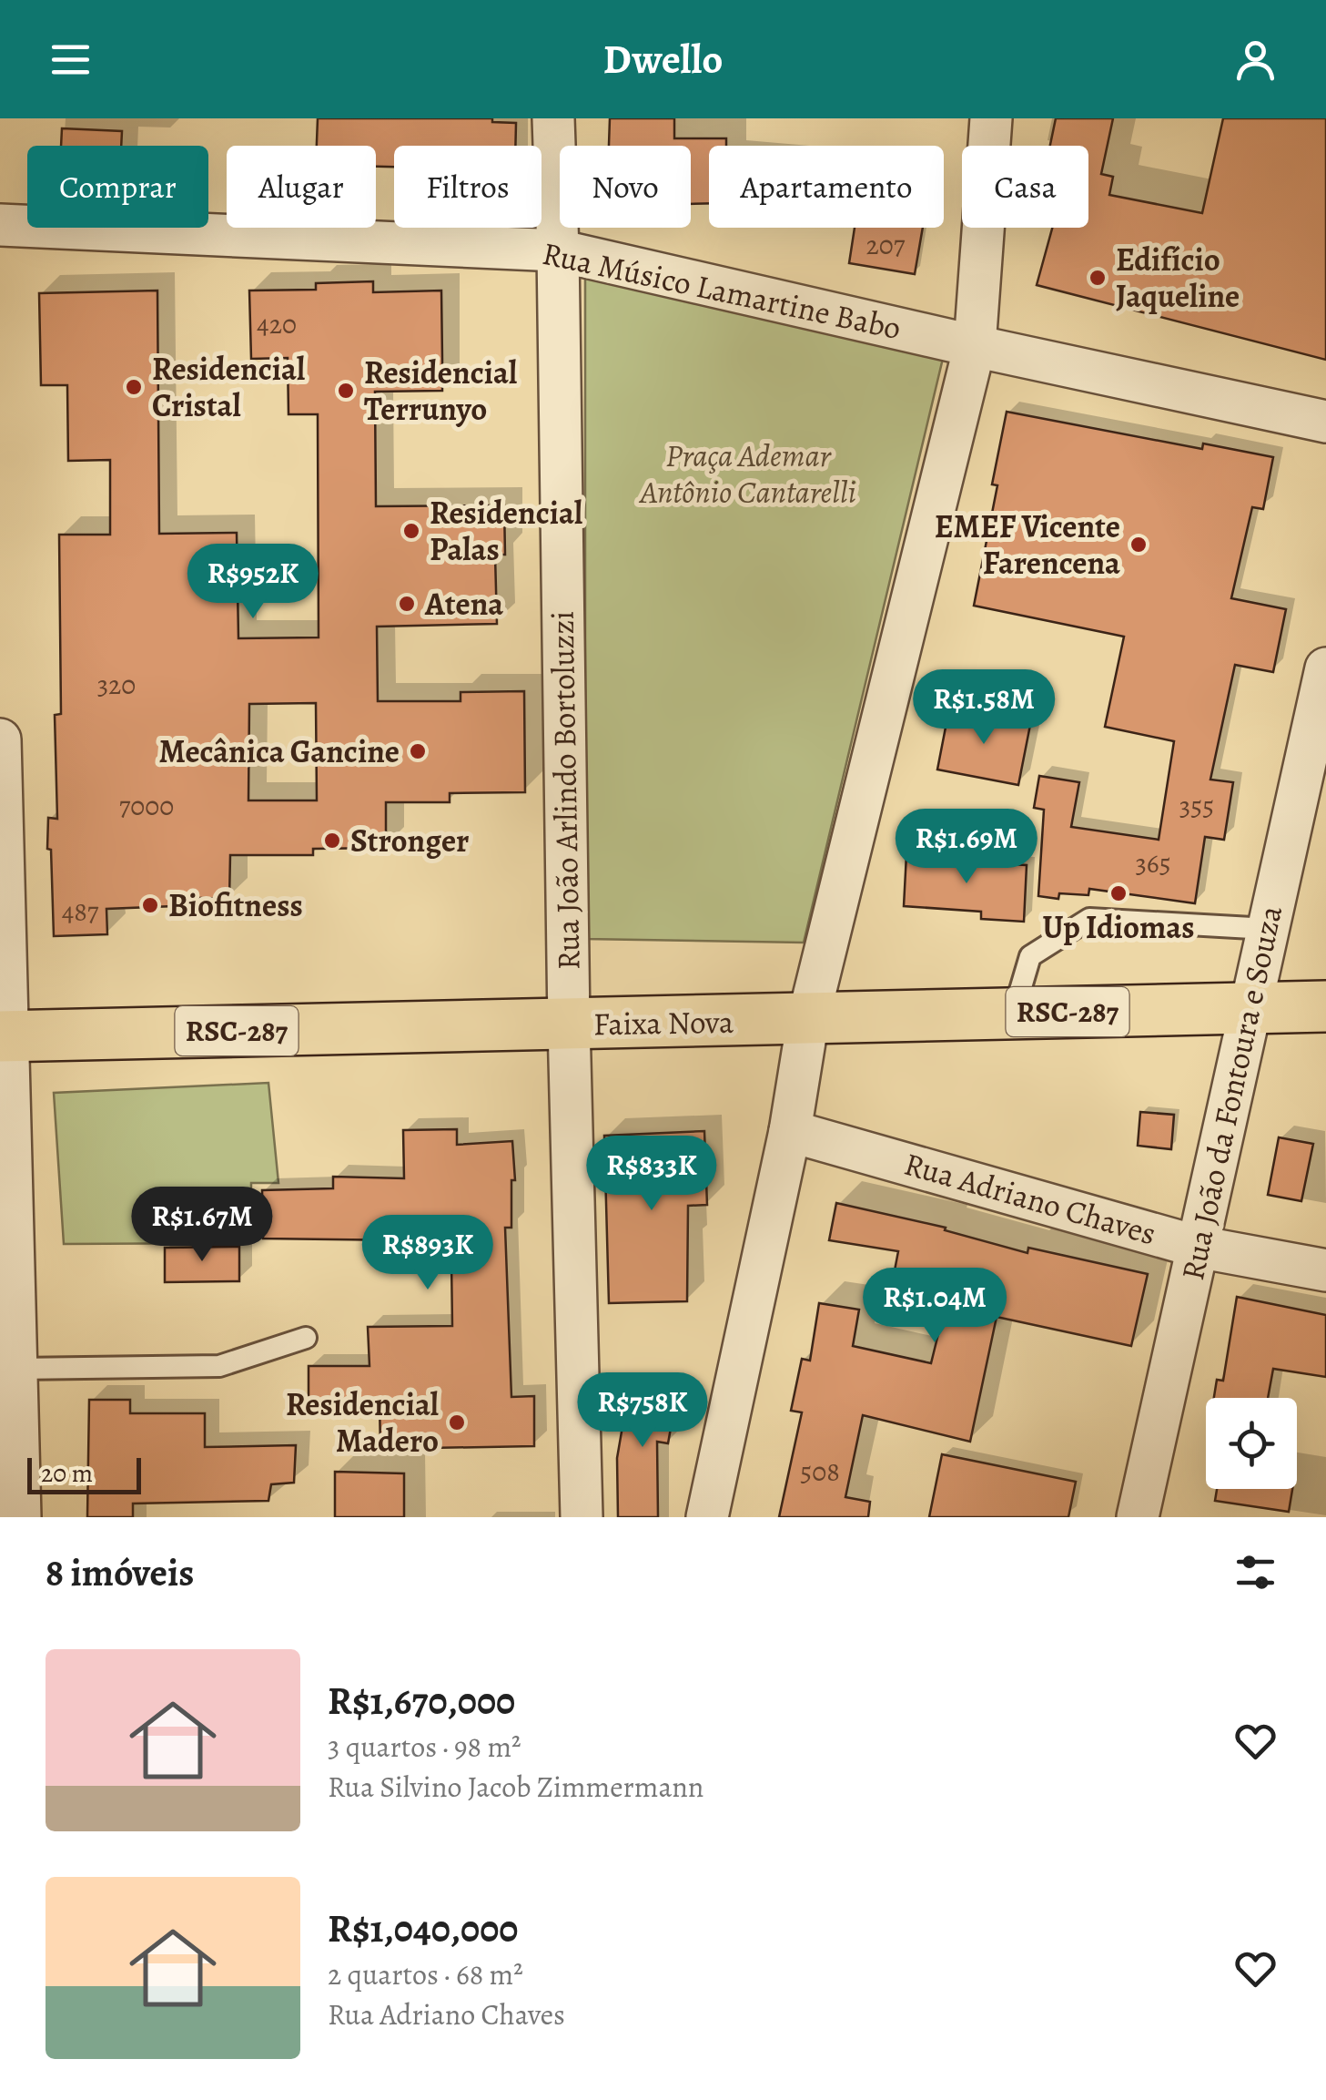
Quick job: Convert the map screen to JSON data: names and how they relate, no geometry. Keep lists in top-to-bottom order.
{
  "streets": {
    "highway": ["RSC-287", "Faixa Nova"],
    "street": [
      "Rua Músico Lamartine Babo",
      "Rua João Arlindo Bortoluzzi",
      "Rua João da Fontoura e Souza",
      "Rua Adriano Chaves"
    ]
  },
  "crossings": [
    ["Rua Músico Lamartine Babo", "Rua João Arlindo Bortoluzzi"],
    ["Rua João Arlindo Bortoluzzi", "Faixa Nova"],
    ["Faixa Nova", "Rua João da Fontoura e Souza"],
    ["Rua João da Fontoura e Souza", "Rua Adriano Chaves"]
  ],
  "parks": ["Praça Ademar Antônio Cantarelli"],
  "places": [
    "Edifício Jaqueline",
    "Residencial Cristal",
    "Residencial Terrunyo",
    "Residencial Palas",
    "EMEF Vicente Farencena",
    "Atena",
    "Mecânica Gancine",
    "Stronger",
    "Up Idiomas",
    "Biofitness",
    "Residencial Madero"
  ],
  "house_numbers": [
    "207",
    "420",
    "320",
    "7000",
    "355",
    "365",
    "487",
    "508"
  ],
  "scale_bar": "20 m",
  "page": {
    "header": "Dwello",
    "chip": [
      "Comprar",
      "Alugar",
      "Filtros",
      "Novo",
      "Apartamento",
      "Casa"
    ],
    "price": [
      "R$952K",
      "R$1.58M",
      "R$1.69M",
      "R$833K",
      "R$1.67M",
      "R$893K",
      "R$1.04M",
      "R$758K"
    ],
    "scale": "20 m",
    "heading": "8 imóveis",
    "list": [
      {
        "name": "R$1,670,000",
        "note": "3 quartos · 98 m² · Rua Silvino Jacob Zimmermann"
      },
      {
        "name": "R$1,040,000",
        "note": "2 quartos · 68 m² · Rua Adriano Chaves"
      }
    ]
  }
}
